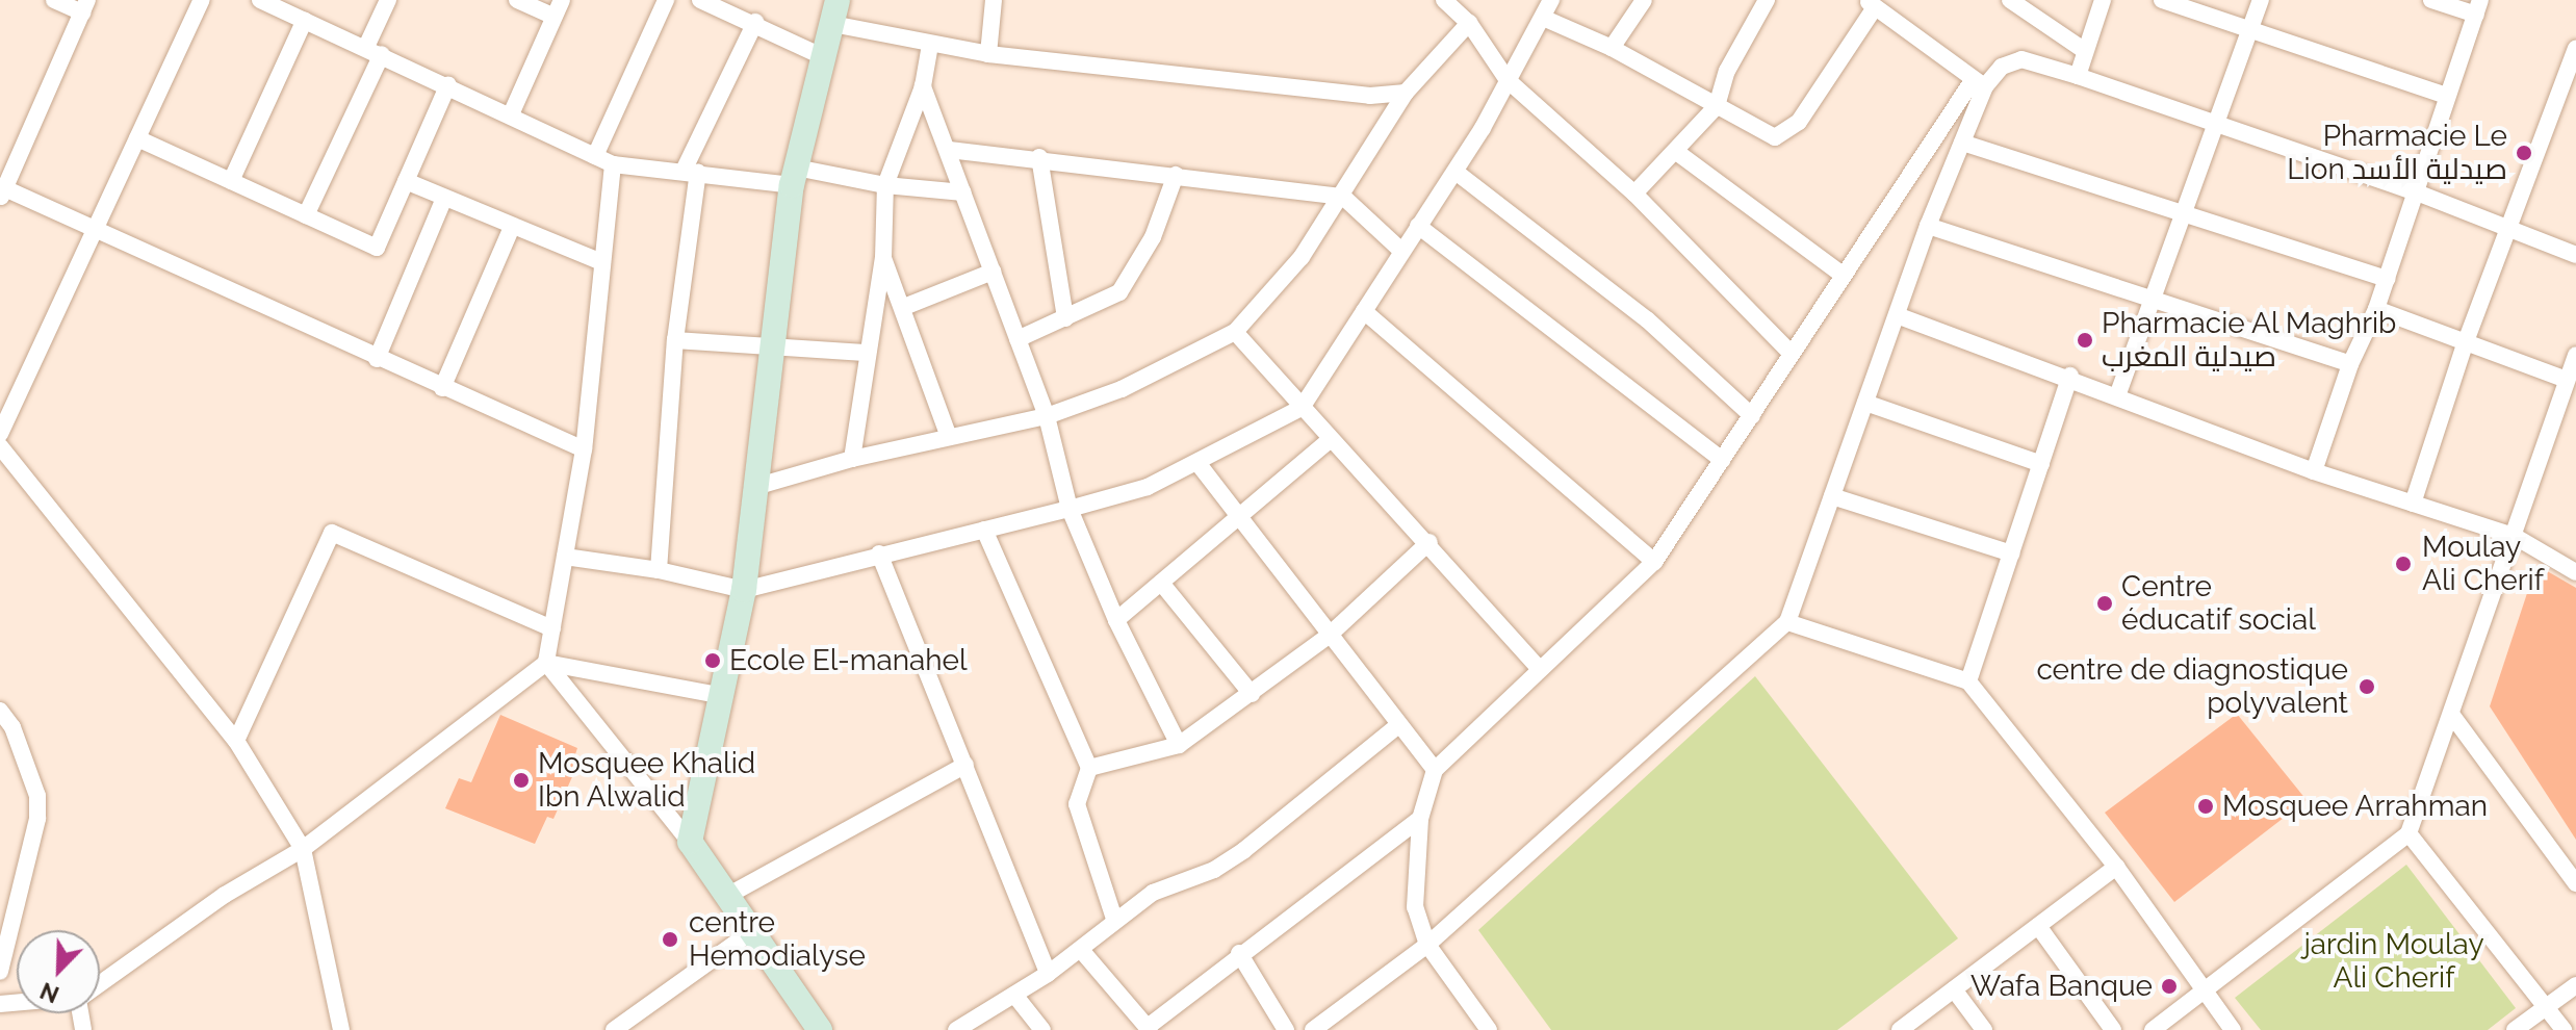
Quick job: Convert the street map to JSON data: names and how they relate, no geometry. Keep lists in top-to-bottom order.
{
  "parks": ["jardin Moulay Ali Cherif"],
  "places": [
    "Pharmacie Le Lion صيدلية الأسد",
    "Pharmacie Al Maghrib صيدلية المغرب",
    "Moulay Ali Cherif",
    "Centre éducatif social",
    "Ecole El-manahel",
    "centre de diagnostique polyvalent",
    "Mosquee Khalid Ibn Alwalid",
    "Mosquee Arrahman",
    "centre Hemodialyse",
    "Wafa Banque"
  ],
  "north": "bottom left"
}
